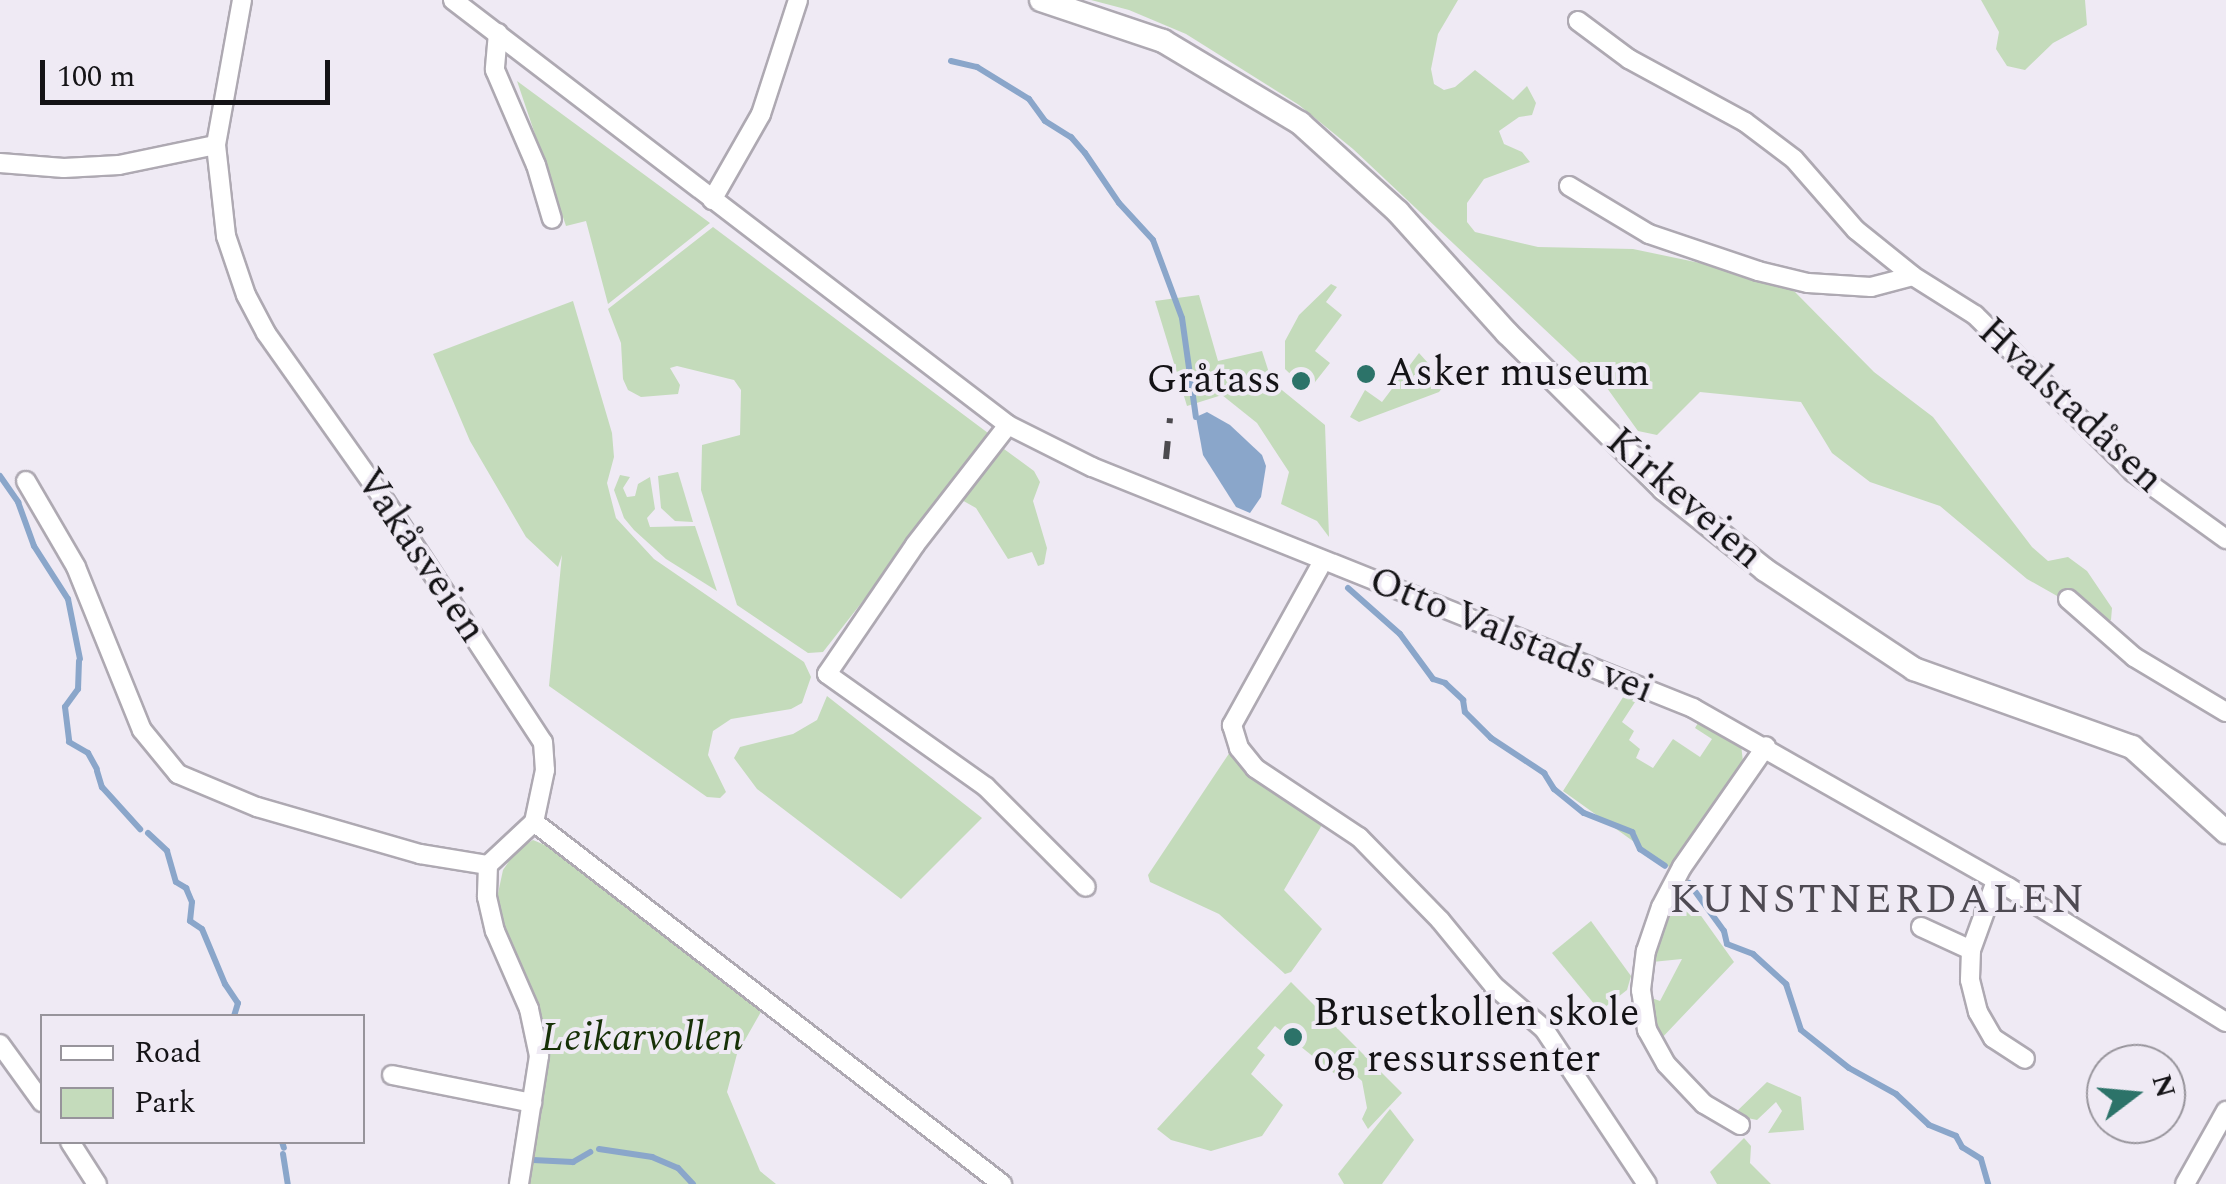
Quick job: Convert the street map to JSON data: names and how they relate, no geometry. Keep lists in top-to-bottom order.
{
  "streets": {
    "main road": ["Kirkeveien"],
    "street": ["Hvalstadåsen", "Vakåsveien", "Otto Valstads vei"]
  },
  "districts": ["KUNSTNERDALEN"],
  "parks": ["Leikarvollen"],
  "places": ["Asker museum", "Gråtass", "Brusetkollen skole og ressurssenter"],
  "legend": ["Road", "Park"],
  "scale_bar": "100 m",
  "north": "right"
}
